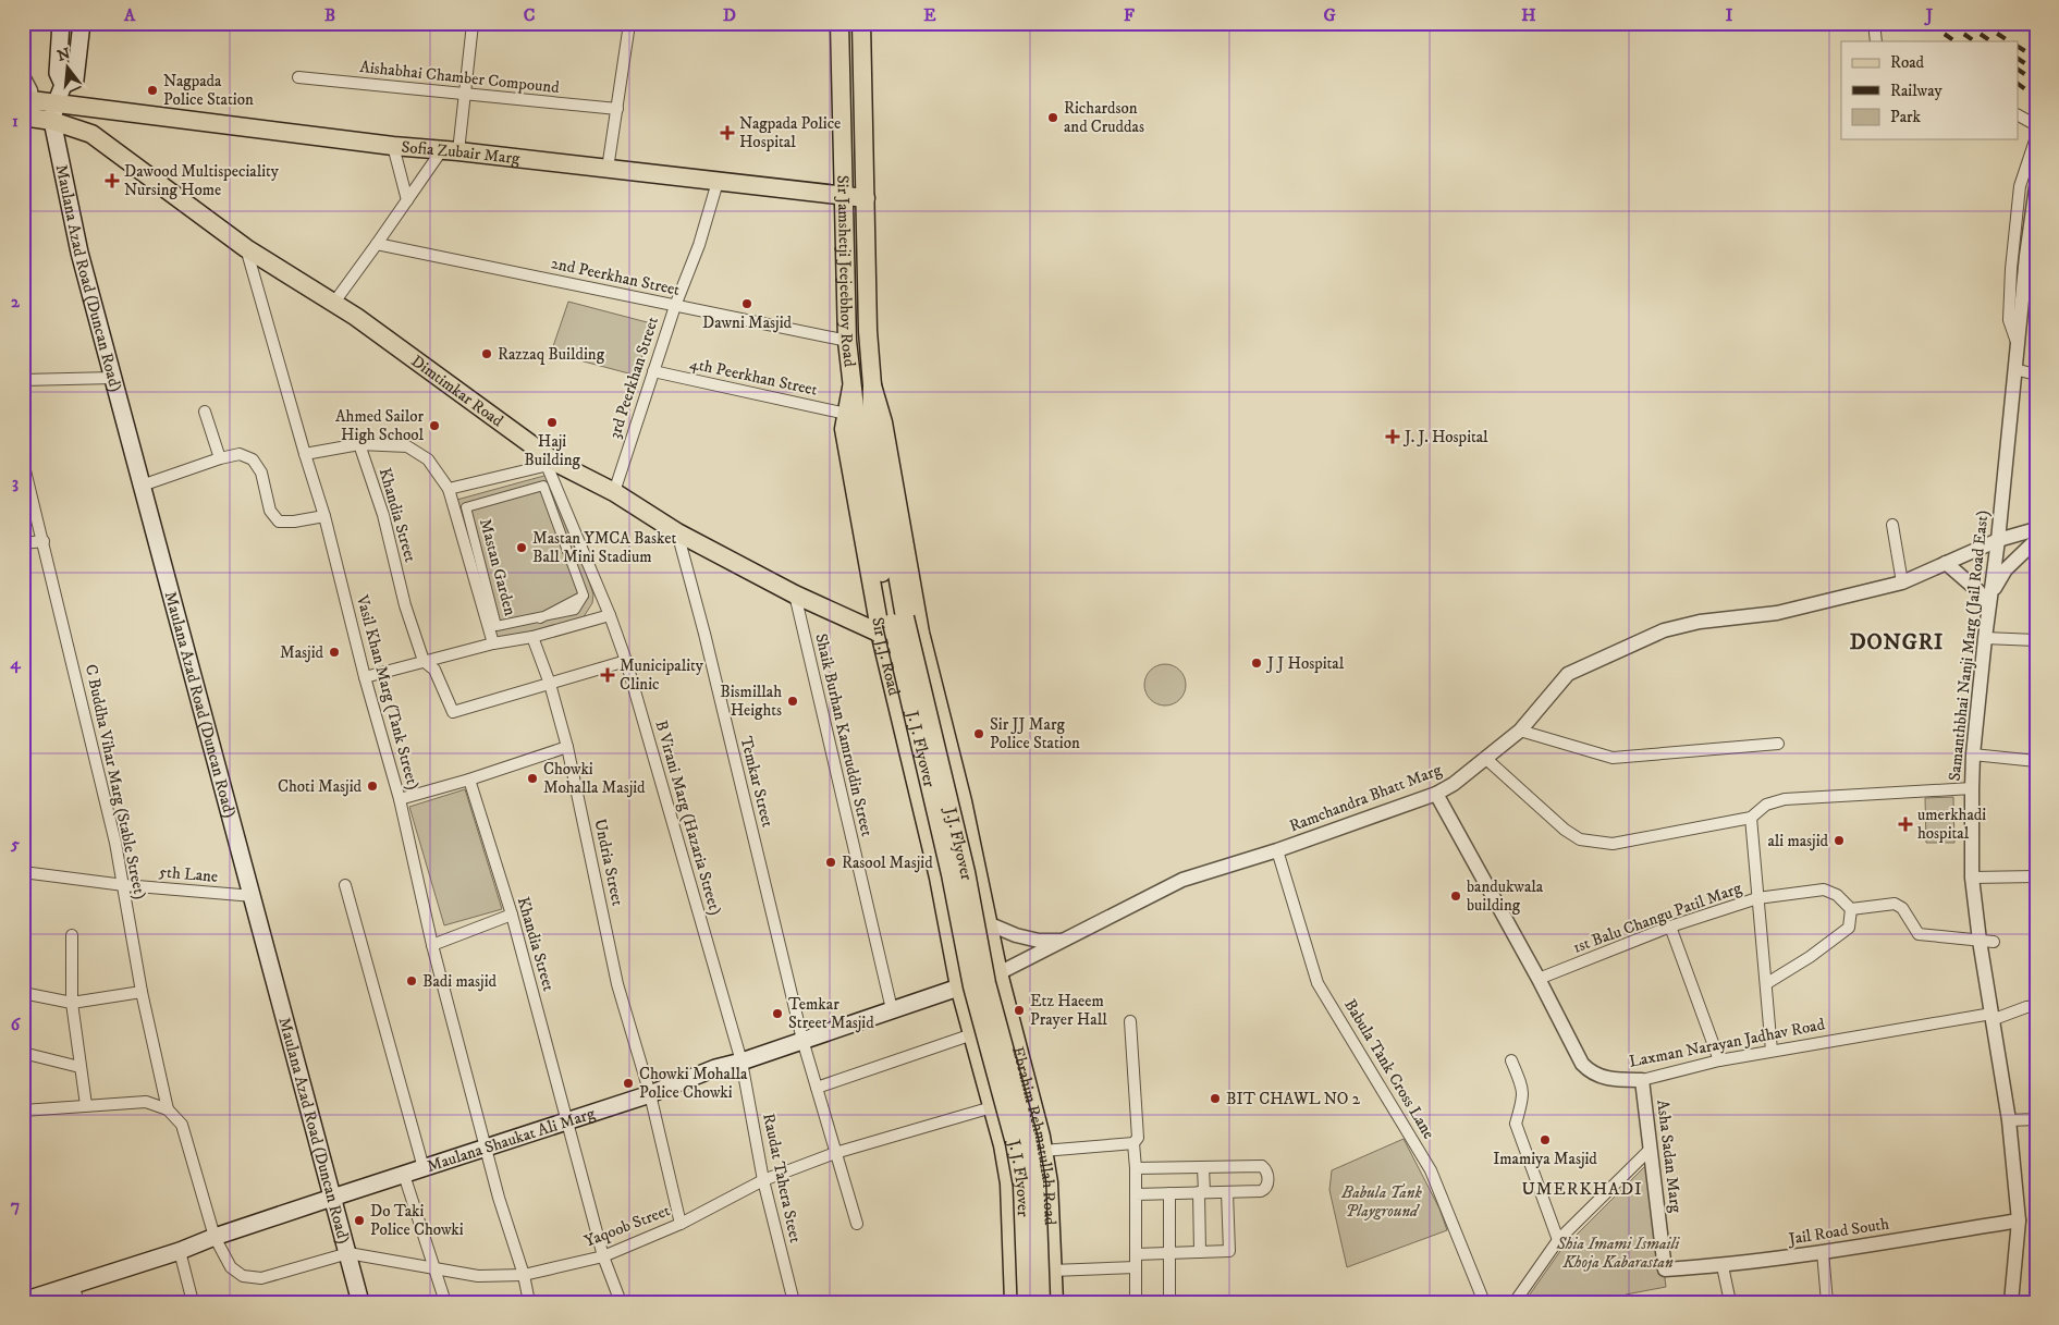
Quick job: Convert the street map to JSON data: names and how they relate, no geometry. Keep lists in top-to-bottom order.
{
  "streets": {
    "main road": [
      "Sofia Zubair Marg",
      "Sir Jamshetji Jeejeebhoy Road",
      "Maulana Azad Road (Duncan Road)",
      "Dimtimkar Road",
      "Sir J.J. Road",
      "J. J. Flyover",
      "J.J. Flyover",
      "Ebrahim Rehmatullah Road",
      "Maulana Shaukat Ali Marg"
    ],
    "street": [
      "Aishabhai Chamber Compound",
      "2nd Peerkhan Street",
      "4th Peerkhan Street",
      "3rd Peerkhan Street",
      "Khandia Street",
      "Mastan Garden",
      "Samanthbhai Nanji Marg (Jail Road East)",
      "Vasil Khan Marg (Tank Street)",
      "Shaik Burhan Kamruddin Street",
      "C Buddha Vihar Marg (Stable Street)",
      "Temkar Street",
      "Ramchandra Bhatt Marg",
      "B Virani Marg (Hazaria Street)",
      "Undria Street",
      "5th Lane",
      "1st Balu Changu Patil Marg",
      "Laxman Narayan Jadhav Road",
      "Babula Tank Cross Lane",
      "Asha Sadan Marg",
      "Raudat Tahera Steet",
      "Yaqoob Street",
      "Jail Road South"
    ]
  },
  "crossings": [
    ["Sofia Zubair Marg", "Sir Jamshetji Jeejeebhoy Road"],
    ["Sofia Zubair Marg", "Maulana Azad Road (Duncan Road)"],
    ["Sofia Zubair Marg", "3rd Peerkhan Street"],
    ["Sofia Zubair Marg", "Dimtimkar Road"],
    ["Sir Jamshetji Jeejeebhoy Road", "2nd Peerkhan Street"],
    ["Sir Jamshetji Jeejeebhoy Road", "Sir J.J. Road"],
    ["Sir Jamshetji Jeejeebhoy Road", "J. J. Flyover"],
    ["Sir Jamshetji Jeejeebhoy Road", "J.J. Flyover"],
    ["2nd Peerkhan Street", "3rd Peerkhan Street"],
    ["Maulana Azad Road (Duncan Road)", "Dimtimkar Road"],
    ["Maulana Azad Road (Duncan Road)", "5th Lane"],
    ["Maulana Azad Road (Duncan Road)", "Maulana Shaukat Ali Marg"],
    ["Maulana Azad Road (Duncan Road)", "Yaqoob Street"],
    ["4th Peerkhan Street", "3rd Peerkhan Street"],
    ["4th Peerkhan Street", "Sir J.J. Road"],
    ["3rd Peerkhan Street", "Dimtimkar Road"],
    ["Dimtimkar Road", "Sir J.J. Road"],
    ["Dimtimkar Road", "Vasil Khan Marg (Tank Street)"],
    ["Dimtimkar Road", "Shaik Burhan Kamruddin Street"],
    ["Dimtimkar Road", "J. J. Flyover"],
    ["Dimtimkar Road", "Temkar Street"],
    ["Dimtimkar Road", "B Virani Marg (Hazaria Street)"],
    ["Dimtimkar Road", "J.J. Flyover"],
    ["Khandia Street", "Undria Street"],
    ["Khandia Street", "Maulana Shaukat Ali Marg"],
    ["Khandia Street", "Yaqoob Street"],
    ["Samanthbhai Nanji Marg (Jail Road East)", "Ramchandra Bhatt Marg"],
    ["Samanthbhai Nanji Marg (Jail Road East)", "Laxman Narayan Jadhav Road"],
    ["Samanthbhai Nanji Marg (Jail Road East)", "Jail Road South"],
    ["Sir J.J. Road", "J. J. Flyover"],
    ["Sir J.J. Road", "J.J. Flyover"],
    ["Sir J.J. Road", "Ebrahim Rehmatullah Road"],
    ["Sir J.J. Road", "Maulana Shaukat Ali Marg"],
    ["Vasil Khan Marg (Tank Street)", "Maulana Shaukat Ali Marg"],
    ["Vasil Khan Marg (Tank Street)", "Yaqoob Street"],
    ["Shaik Burhan Kamruddin Street", "Maulana Shaukat Ali Marg"],
    ["J. J. Flyover", "J.J. Flyover"],
    ["C Buddha Vihar Marg (Stable Street)", "5th Lane"],
    ["C Buddha Vihar Marg (Stable Street)", "Yaqoob Street"],
    ["Temkar Street", "Maulana Shaukat Ali Marg"],
    ["Temkar Street", "Yaqoob Street"],
    ["Ramchandra Bhatt Marg", "Laxman Narayan Jadhav Road"],
    ["Ramchandra Bhatt Marg", "Babula Tank Cross Lane"],
    ["Ramchandra Bhatt Marg", "Ebrahim Rehmatullah Road"],
    ["Ramchandra Bhatt Marg", "Maulana Shaukat Ali Marg"],
    ["B Virani Marg (Hazaria Street)", "Maulana Shaukat Ali Marg"],
    ["B Virani Marg (Hazaria Street)", "Raudat Tahera Steet"],
    ["Undria Street", "Maulana Shaukat Ali Marg"],
    ["Undria Street", "Yaqoob Street"],
    ["1st Balu Changu Patil Marg", "Laxman Narayan Jadhav Road"],
    ["Laxman Narayan Jadhav Road", "Asha Sadan Marg"],
    ["Ebrahim Rehmatullah Road", "Maulana Shaukat Ali Marg"],
    ["Ebrahim Rehmatullah Road", "Yaqoob Street"],
    ["Maulana Shaukat Ali Marg", "Raudat Tahera Steet"],
    ["Maulana Shaukat Ali Marg", "Yaqoob Street"],
    ["Asha Sadan Marg", "Jail Road South"],
    ["Raudat Tahera Steet", "Yaqoob Street"]
  ],
  "districts": ["DONGRI", "UMERKHADI"],
  "parks": ["Babula Tank Playground", "Shia Imami Ismaili Khoja Kabarastan"],
  "places": {
    "other": [
      "Nagpada Police Station",
      "Richardson and Cruddas",
      "Dawni Masjid",
      "Razzaq Building",
      "Haji Building",
      "Ahmed Sailor High School",
      "Mastan YMCA Basket Ball Mini Stadium",
      "Masjid",
      "J J Hospital",
      "Bismillah Heights",
      "Sir JJ Marg Police Station",
      "Chowki Mohalla Masjid",
      "Choti Masjid",
      "ali masjid",
      "Rasool Masjid",
      "bandukwala building",
      "Badi masjid",
      "Etz Haeem Prayer Hall",
      "Temkar Street Masjid",
      "Chowki Mohalla Police Chowki",
      "BIT CHAWL NO 2",
      "Imamiya Masjid",
      "Do Taki Police Chowki"
    ],
    "health": [
      "Nagpada Police Hospital",
      "Dawood Multispeciality Nursing Home",
      "J. J. Hospital",
      "Municipality Clinic",
      "umerkhadi hospital"
    ]
  },
  "legend": ["Road", "Railway", "Park"],
  "north": "top",
  "grid": {
    "columns": [
      "A",
      "B",
      "C",
      "D",
      "E",
      "F",
      "G",
      "H",
      "I",
      "J"
    ],
    "rows": [
      "1",
      "2",
      "3",
      "4",
      "5",
      "6",
      "7"
    ]
  }
}
